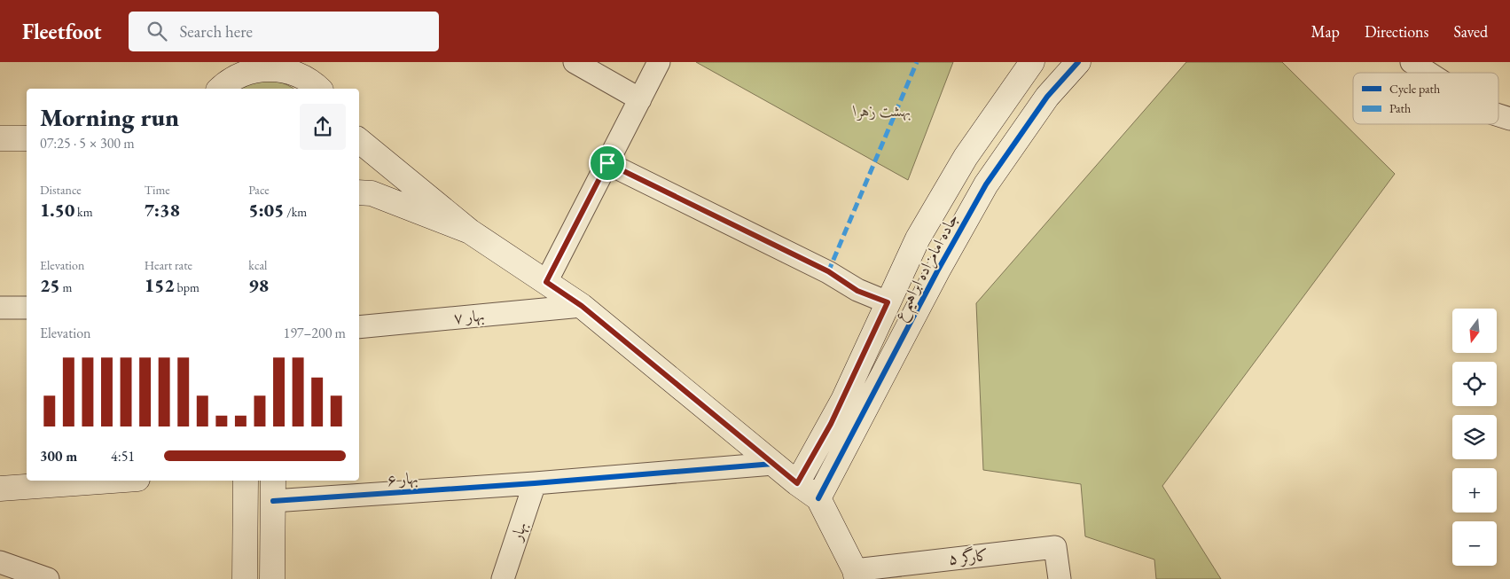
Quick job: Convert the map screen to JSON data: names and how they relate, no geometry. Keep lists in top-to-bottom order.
{
  "streets": {
    "street": [
      "جاده امامزاده ابراهیم ع",
      "بهار ۷",
      "بهار ۶",
      "بهار",
      "کارگر ۵"
    ]
  },
  "crossings": [
    ["بهار ۶", "بهار"]
  ],
  "parks": ["بهشت زهرا"],
  "legend": ["Cycle path", "Path"],
  "north": "bottom",
  "page": {
    "header": "Fleetfoot",
    "search": "Search here",
    "nav": ["Map", "Directions", "Saved"],
    "heading": ["Morning run", "07:25 · 5 × 300 m"],
    "stats": [
      ["Distance", "1.50 km"],
      ["Time", "7:38"],
      ["Pace", "5:05 /km"],
      ["Elevation", "25 m"],
      ["Heart rate", "152 bpm"],
      ["kcal", "98"]
    ],
    "map_buttons": ["+", "−"],
    "chart": ["Elevation", "197–200 m"],
    "list": [
      {
        "name": "300 m",
        "note": "4:51"
      }
    ]
  }
}
